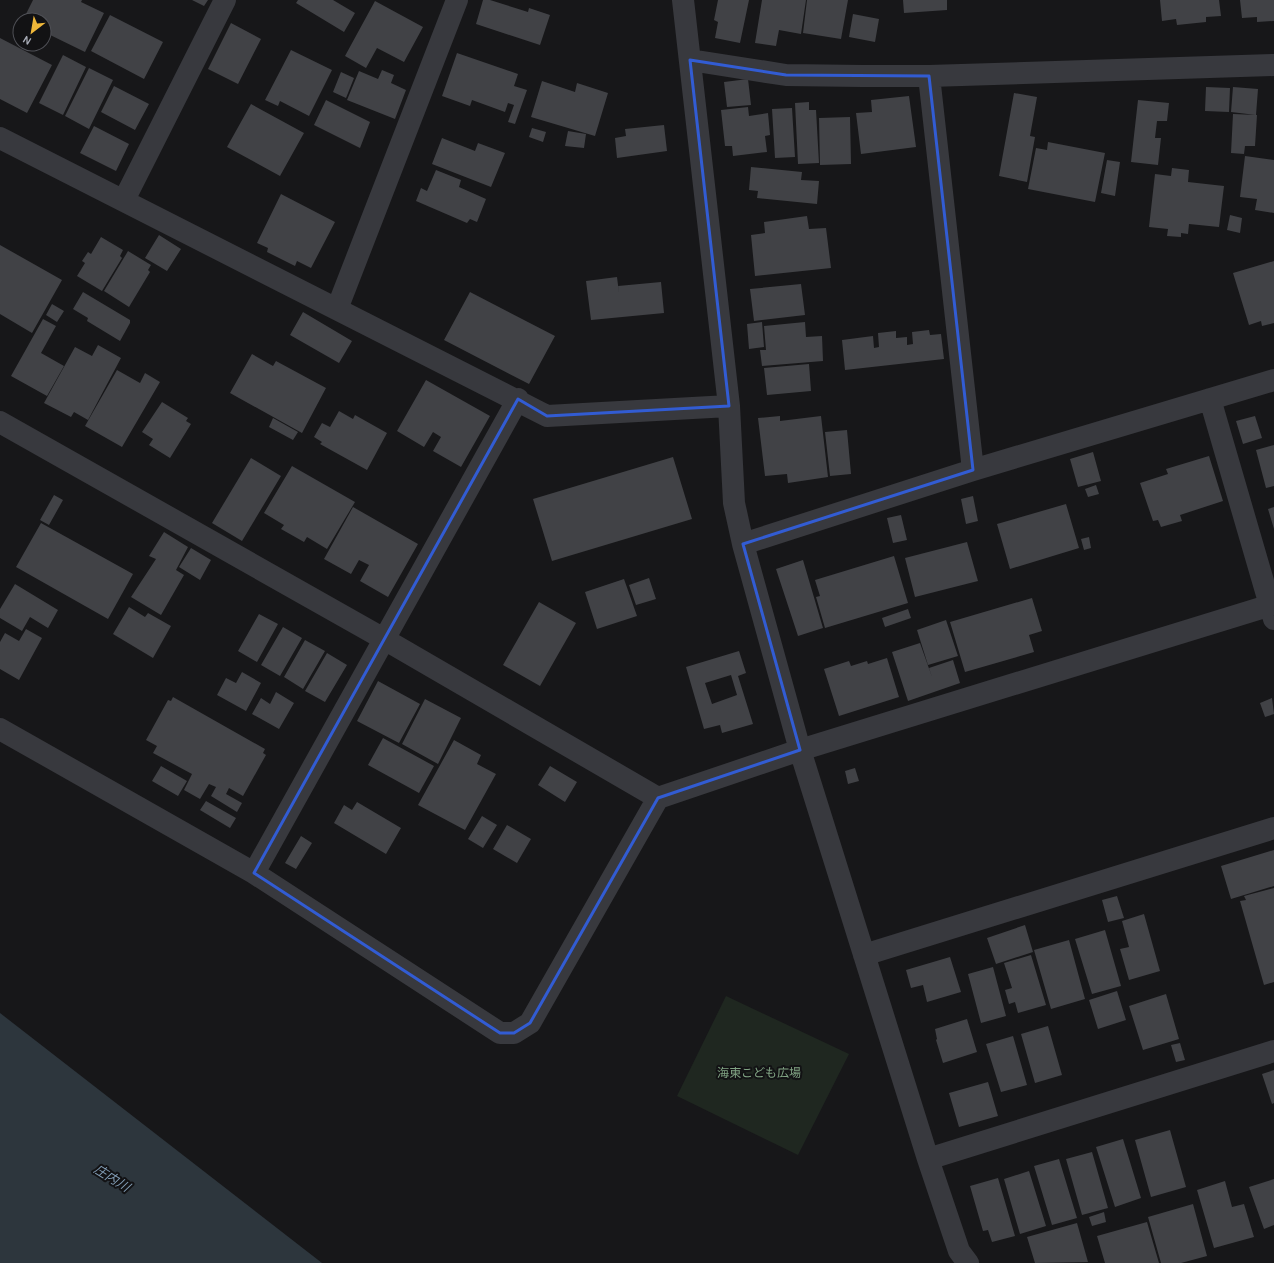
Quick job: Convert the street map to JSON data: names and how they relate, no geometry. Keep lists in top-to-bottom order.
{
  "water": ["庄内川"],
  "parks": ["海東こども広場"],
  "north": "bottom left"
}
